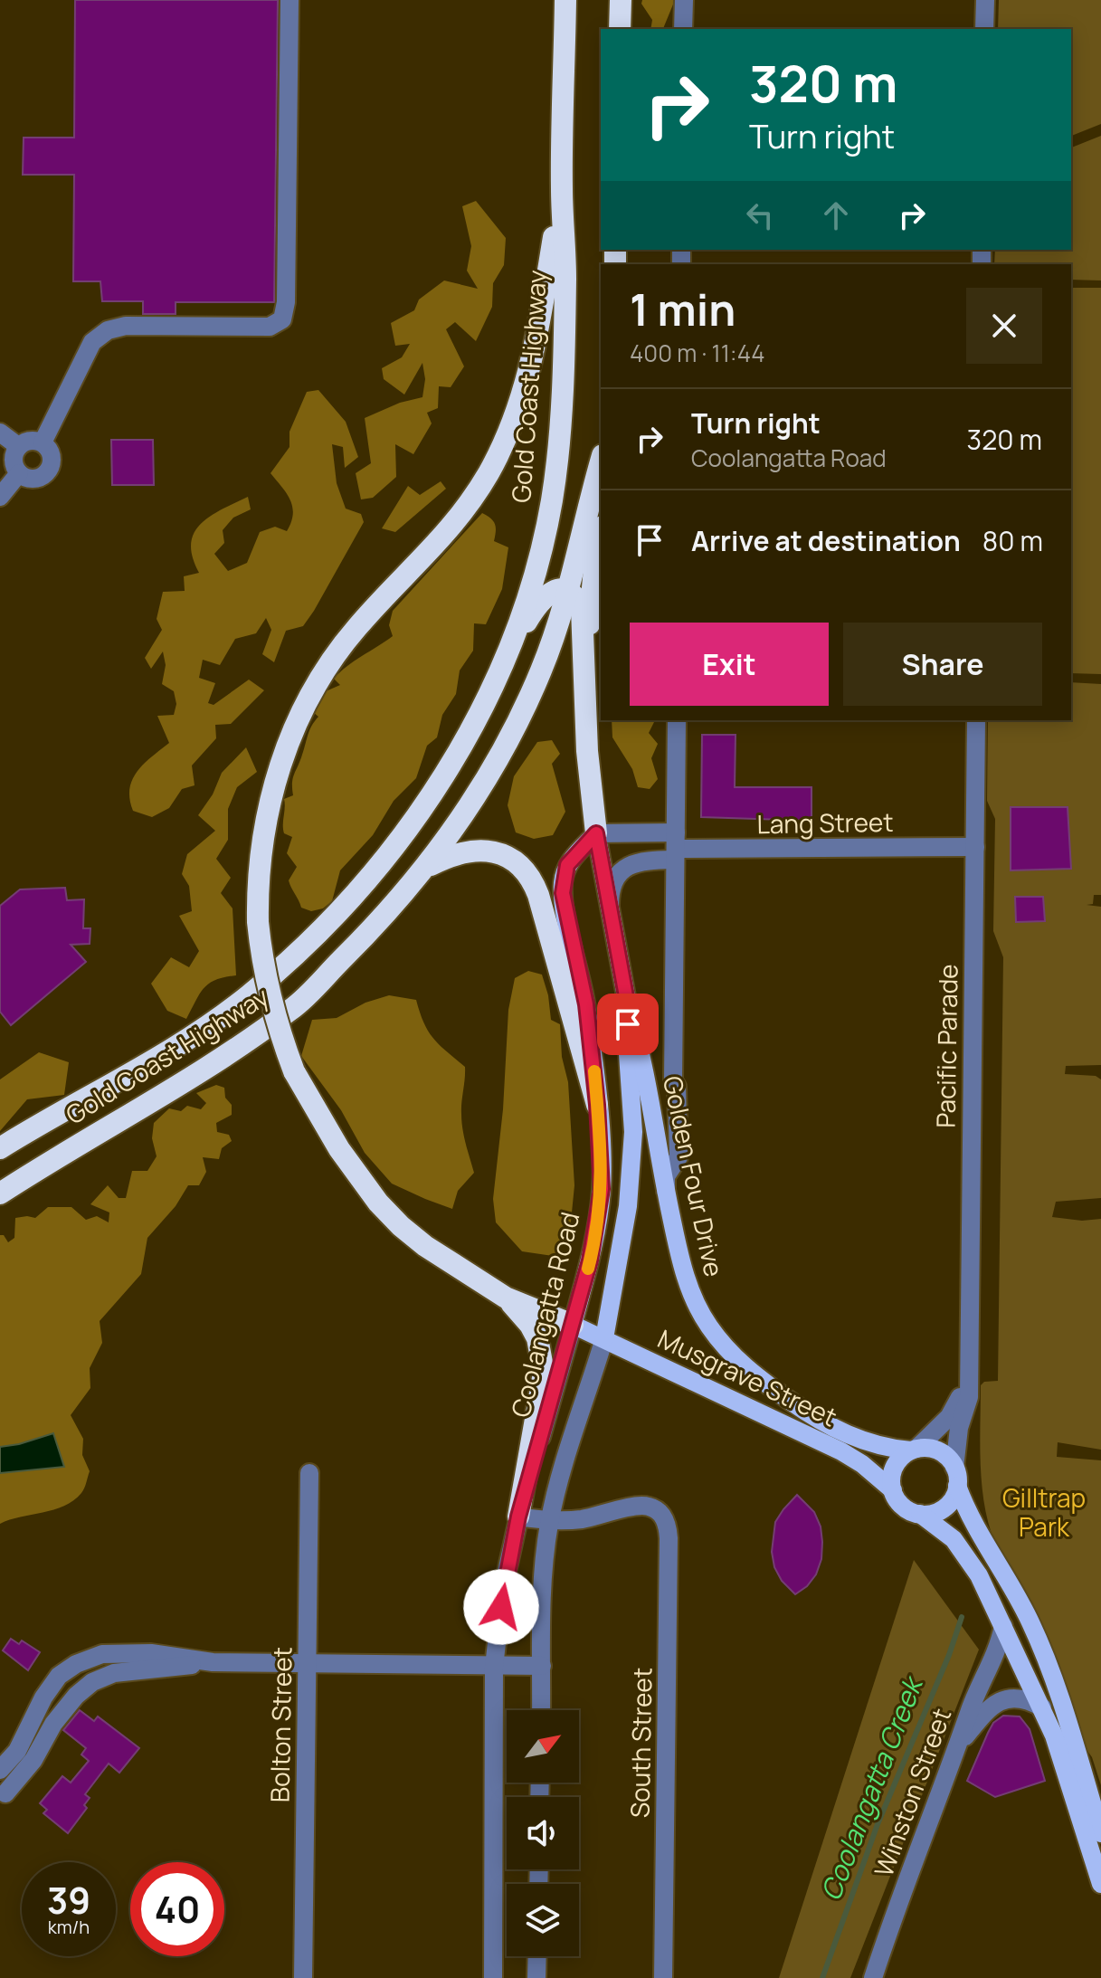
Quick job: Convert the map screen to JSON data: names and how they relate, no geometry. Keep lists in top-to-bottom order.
{
  "streets": {
    "highway": ["Gold Coast Highway"],
    "main road": ["Golden Four Drive", "Coolangatta Road", "Musgrave Street"],
    "street": [
      "Lang Street",
      "Pacific Parade",
      "Bolton Street",
      "South Street",
      "Winston Street"
    ]
  },
  "crossings": [
    ["Lang Street", "Pacific Parade"],
    ["Lang Street", "Golden Four Drive"],
    ["Pacific Parade", "Golden Four Drive"],
    ["Pacific Parade", "Musgrave Street"],
    ["Golden Four Drive", "Musgrave Street"],
    ["Coolangatta Road", "Musgrave Street"]
  ],
  "water": ["Coolangatta Creek"],
  "parks": ["Gilltrap Park"],
  "north": "top right",
  "page": {
    "turn": ["320 m", "Turn right"],
    "heading": ["1 min", "400 m · 11:44"],
    "list": [
      {
        "name": "Turn right",
        "note": "Coolangatta Road",
        "value": "320 m"
      },
      {
        "name": "Arrive at destination",
        "value": "80 m"
      }
    ],
    "buttons": ["Exit", "Share"],
    "speed": "39 km/h",
    "limit": "40"
  }
}
